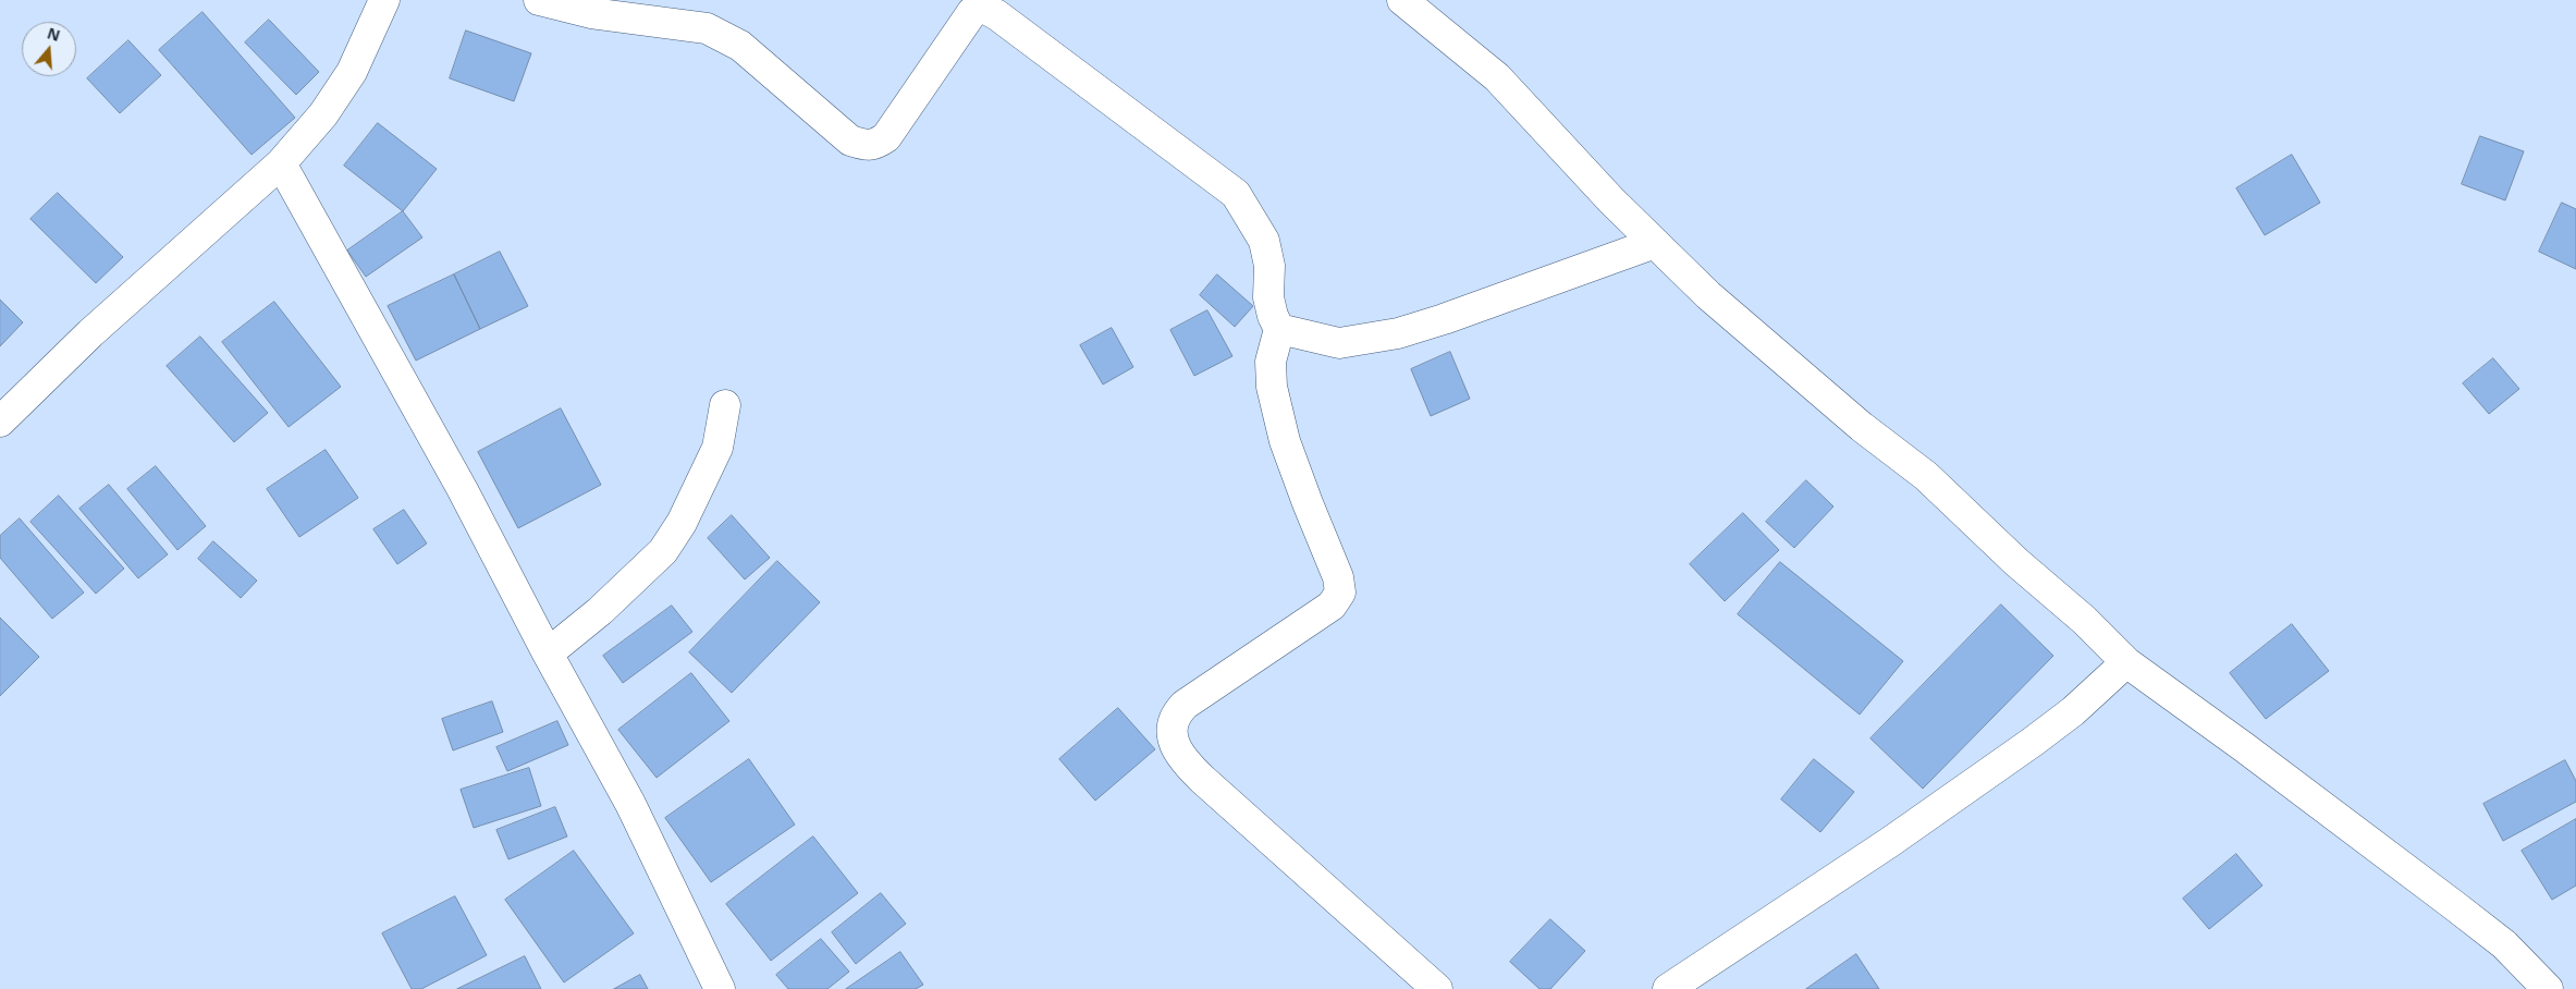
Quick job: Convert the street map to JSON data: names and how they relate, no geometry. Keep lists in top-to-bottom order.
{
  "north": "top"
}
